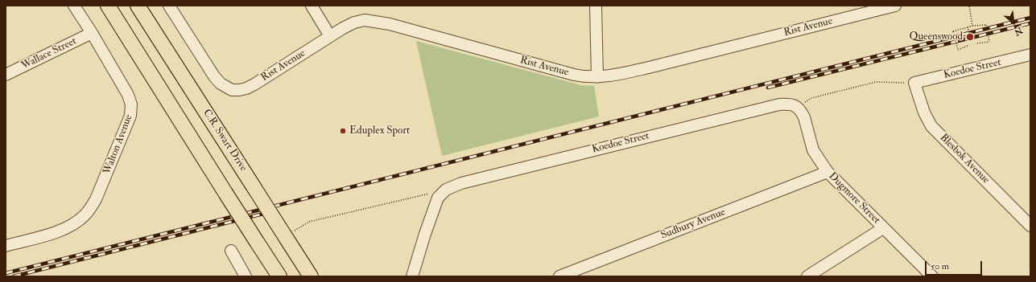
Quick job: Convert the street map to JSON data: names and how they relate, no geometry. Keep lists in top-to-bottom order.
{
  "streets": {
    "main road": ["C.R. Swart Drive"],
    "street": [
      "Rist Avenue",
      "Wallace Street",
      "Koedoe Street",
      "Walton Avenue",
      "Blesbok Avenue",
      "Dugmore Street",
      "Sudbury Avenue"
    ]
  },
  "crossings": [
    ["Wallace Street", "Walton Avenue"],
    ["Koedoe Street", "Blesbok Avenue"],
    ["Koedoe Street", "Dugmore Street"],
    ["Dugmore Street", "Sudbury Avenue"]
  ],
  "places": ["Queenswood", "Eduplex Sport"],
  "scale_bar": "50 m",
  "north": "bottom right"
}
